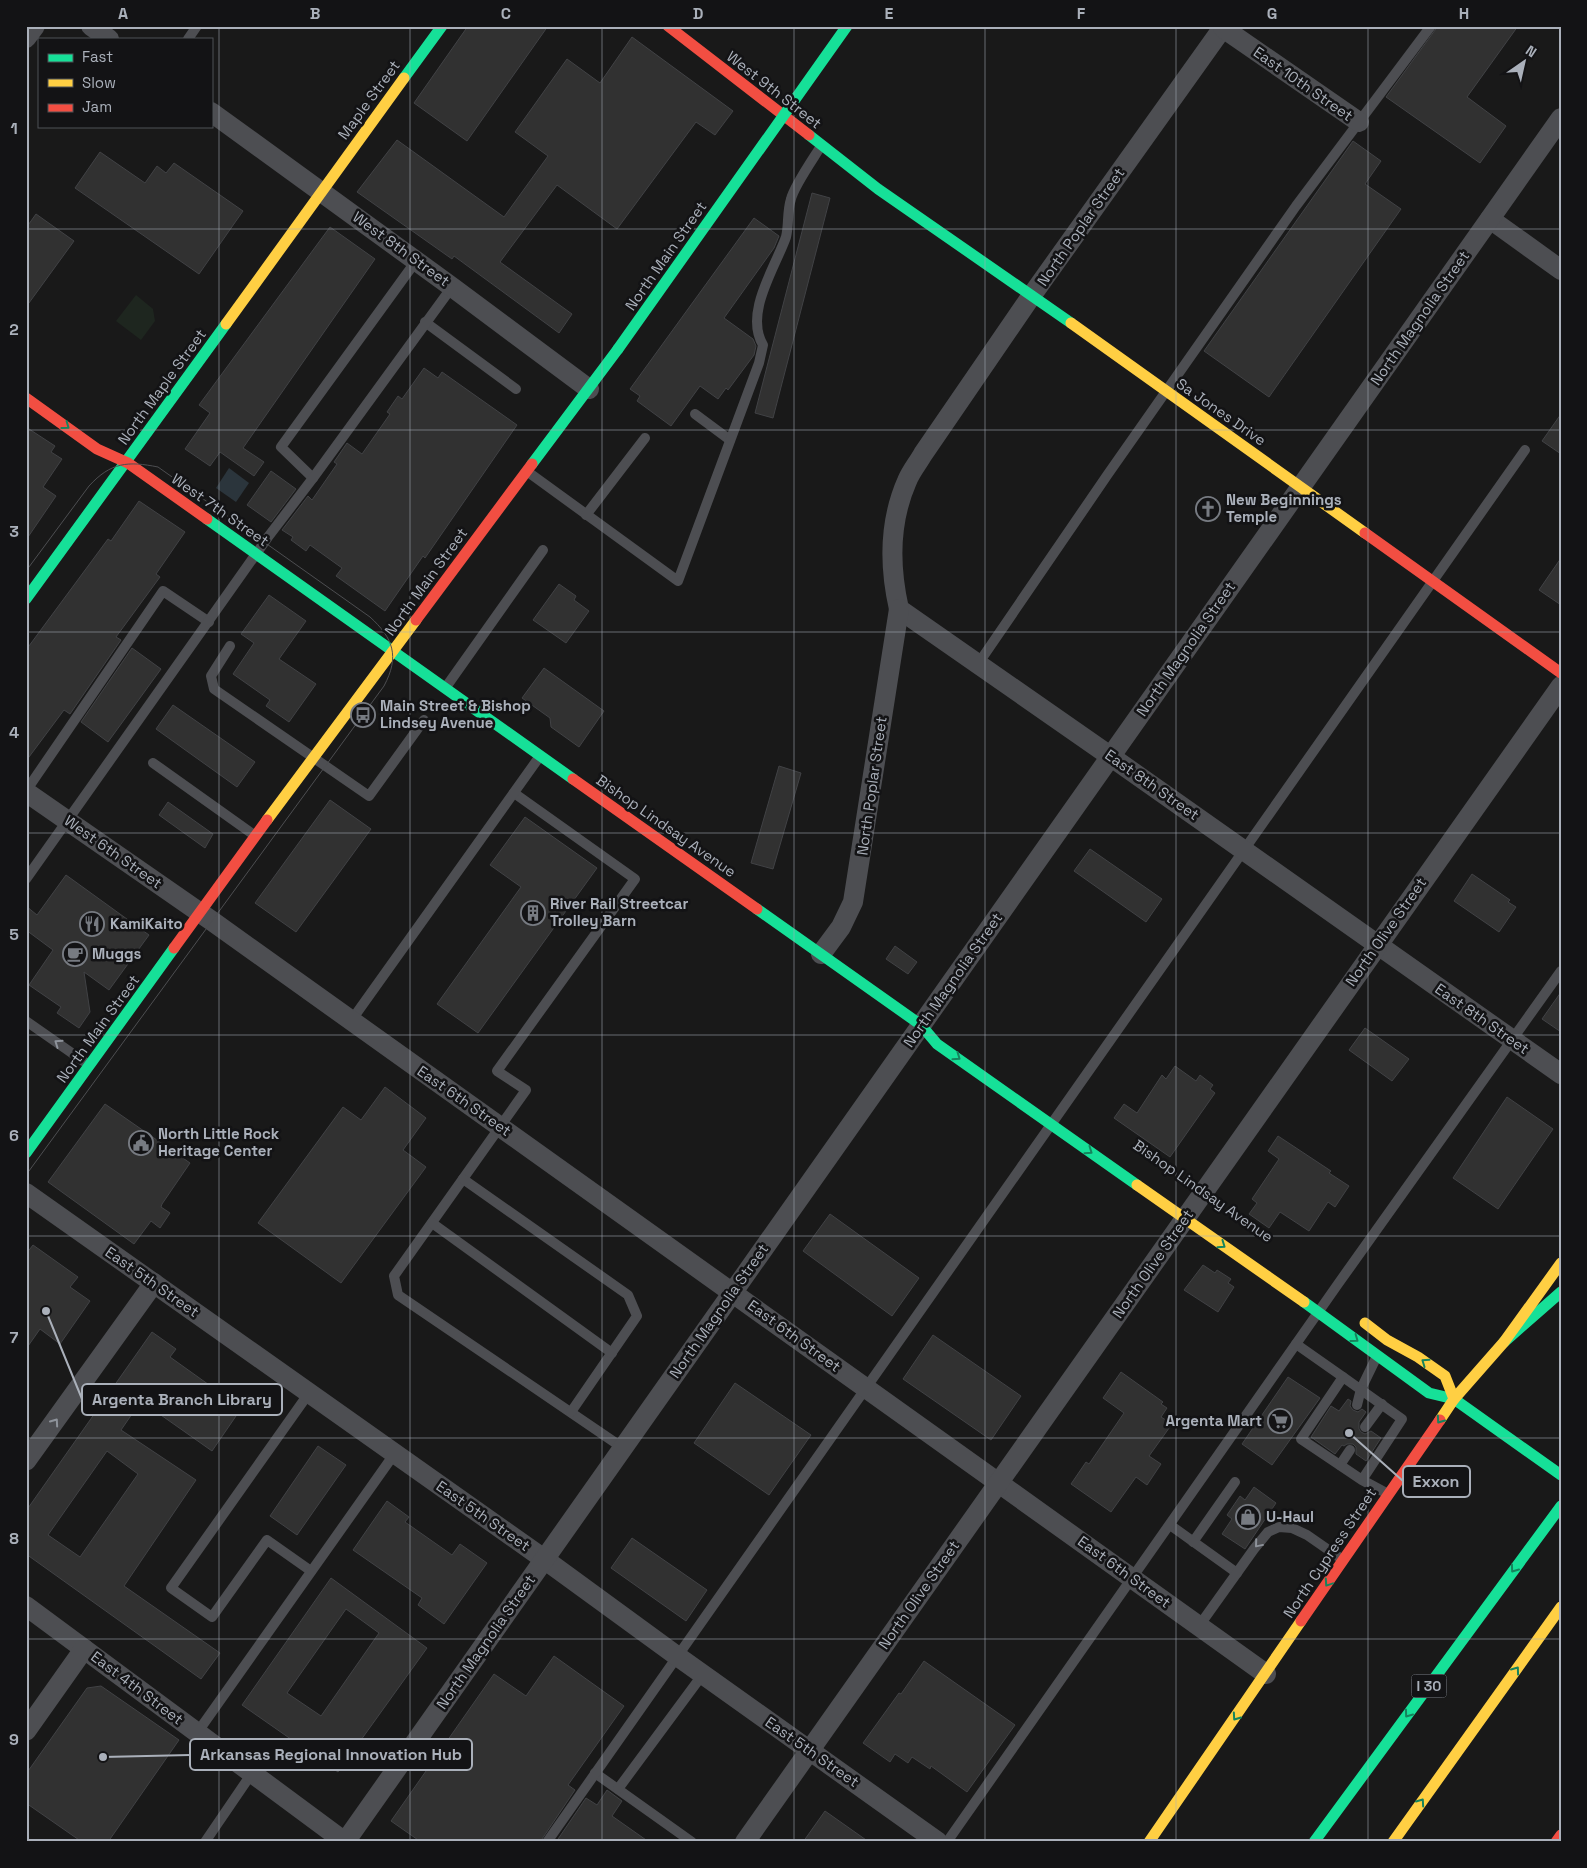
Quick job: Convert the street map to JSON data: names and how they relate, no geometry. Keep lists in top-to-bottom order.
{
  "streets": {
    "main road": [
      "West 9th Street",
      "Maple Street",
      "North Main Street",
      "North Maple Street",
      "Sa Jones Drive",
      "West 7th Street",
      "Bishop Lindsay Avenue",
      "North Cypress Street",
      "I 30"
    ],
    "street": [
      "East 10th Street",
      "North Poplar Street",
      "West 8th Street",
      "North Magnolia Street",
      "East 8th Street",
      "West 6th Street",
      "North Olive Street",
      "East 6th Street",
      "East 5th Street",
      "East 4th Street"
    ]
  },
  "crossings": [
    ["East 10th Street", "North Poplar Street"],
    ["West 9th Street", "Sa Jones Drive"],
    ["Maple Street", "West 8th Street"],
    ["Maple Street", "North Maple Street"],
    ["North Poplar Street", "Sa Jones Drive"],
    ["North Poplar Street", "East 8th Street"],
    ["North Poplar Street", "Bishop Lindsay Avenue"],
    ["West 8th Street", "North Main Street"],
    ["West 8th Street", "North Maple Street"],
    ["North Main Street", "West 7th Street"],
    ["North Main Street", "Bishop Lindsay Avenue"],
    ["North Main Street", "West 6th Street"],
    ["North Main Street", "East 6th Street"],
    ["North Magnolia Street", "Sa Jones Drive"],
    ["North Magnolia Street", "East 8th Street"],
    ["North Magnolia Street", "Bishop Lindsay Avenue"],
    ["North Magnolia Street", "East 6th Street"],
    ["North Magnolia Street", "East 5th Street"],
    ["North Magnolia Street", "East 4th Street"],
    ["North Maple Street", "West 7th Street"],
    ["West 7th Street", "Bishop Lindsay Avenue"],
    ["East 8th Street", "North Olive Street"],
    ["Bishop Lindsay Avenue", "North Olive Street"],
    ["Bishop Lindsay Avenue", "North Cypress Street"],
    ["West 6th Street", "East 6th Street"],
    ["North Olive Street", "East 6th Street"],
    ["North Olive Street", "East 5th Street"],
    ["East 6th Street", "North Cypress Street"]
  ],
  "one_way": ["Bishop Lindsay Avenue", "North Cypress Street"],
  "places": {
    "church": ["New Beginnings Temple"],
    "bus stop": ["Main Street & Bishop Lindsey Avenue"],
    "building": ["River Rail Streetcar Trolley Barn"],
    "restaurant": ["KamiKaito"],
    "cafe": ["Muggs"],
    "public building": ["North Little Rock Heritage Center"],
    "other": ["Argenta Branch Library", "Exxon", "Arkansas Regional Innovation Hub"],
    "supermarket": ["Argenta Mart"],
    "shop": ["U-Haul"]
  },
  "legend": ["Fast", "Slow", "Jam"],
  "north": "top right",
  "grid": {
    "columns": [
      "A",
      "B",
      "C",
      "D",
      "E",
      "F",
      "G",
      "H"
    ],
    "rows": [
      "1",
      "2",
      "3",
      "4",
      "5",
      "6",
      "7",
      "8",
      "9"
    ]
  }
}
